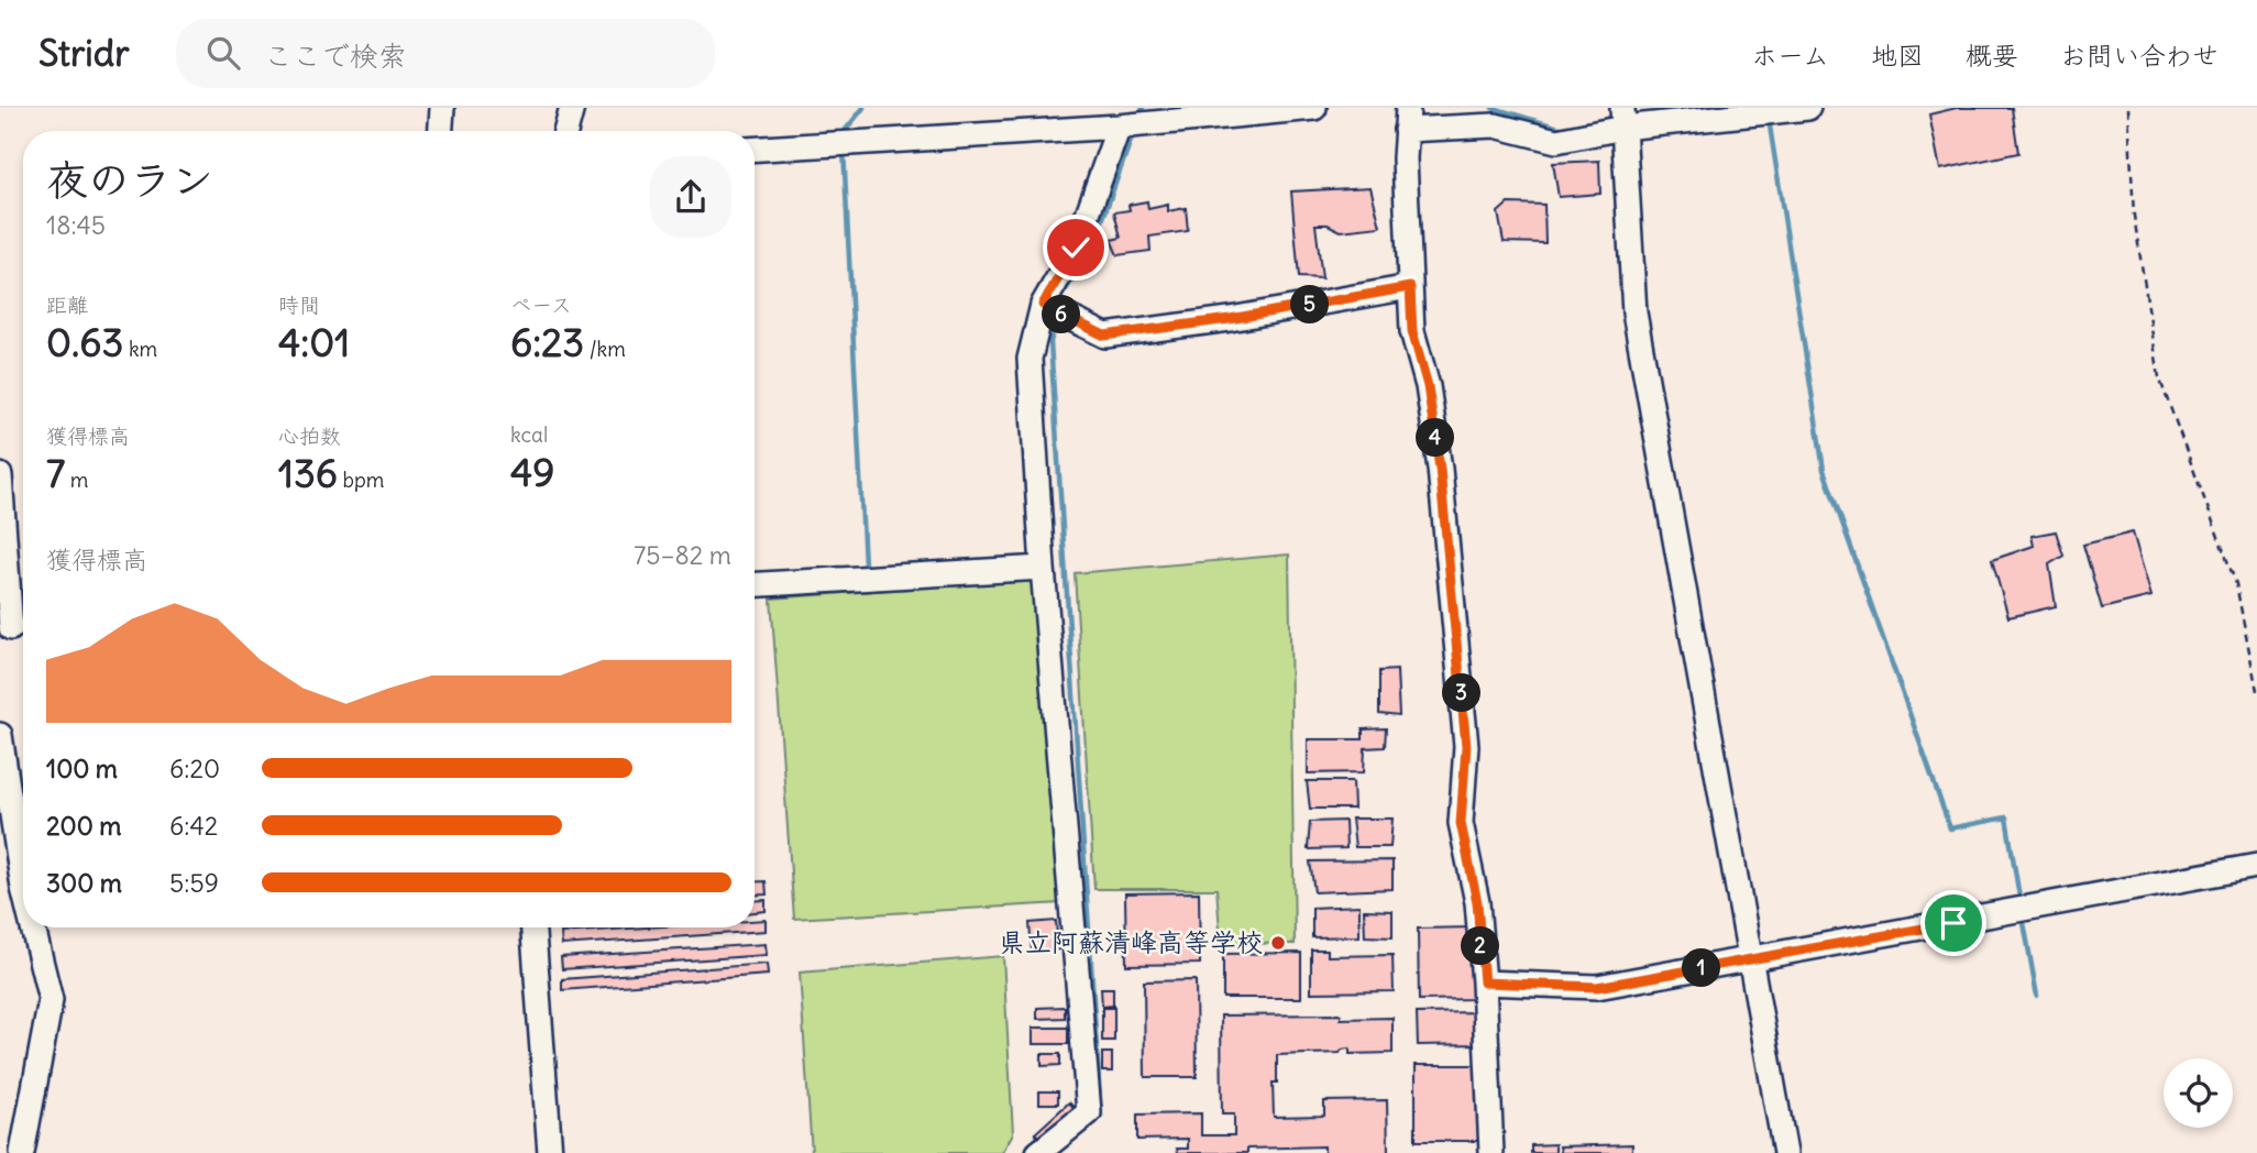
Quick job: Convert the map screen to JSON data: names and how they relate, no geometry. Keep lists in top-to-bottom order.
{
  "places": ["県立阿蘇清峰高等学校"],
  "page": {
    "header": "Stridr",
    "search": "ここで検索",
    "nav": [
      "ホーム",
      "地図",
      "概要",
      "お問い合わせ"
    ],
    "heading": ["夜のラン", "18:45"],
    "stats": [
      ["距離", "0.63 km"],
      ["時間", "4:01"],
      ["ペース", "6:23 /km"],
      ["獲得標高", "7 m"],
      ["心拍数", "136 bpm"],
      ["kcal", "49"]
    ],
    "pins": [
      "5",
      "6",
      "4",
      "3",
      "2",
      "1"
    ],
    "chart": ["獲得標高", "75–82 m"],
    "list": [
      {
        "name": "100 m",
        "note": "6:20"
      },
      {
        "name": "200 m",
        "note": "6:42"
      },
      {
        "name": "300 m",
        "note": "5:59"
      }
    ]
  }
}
